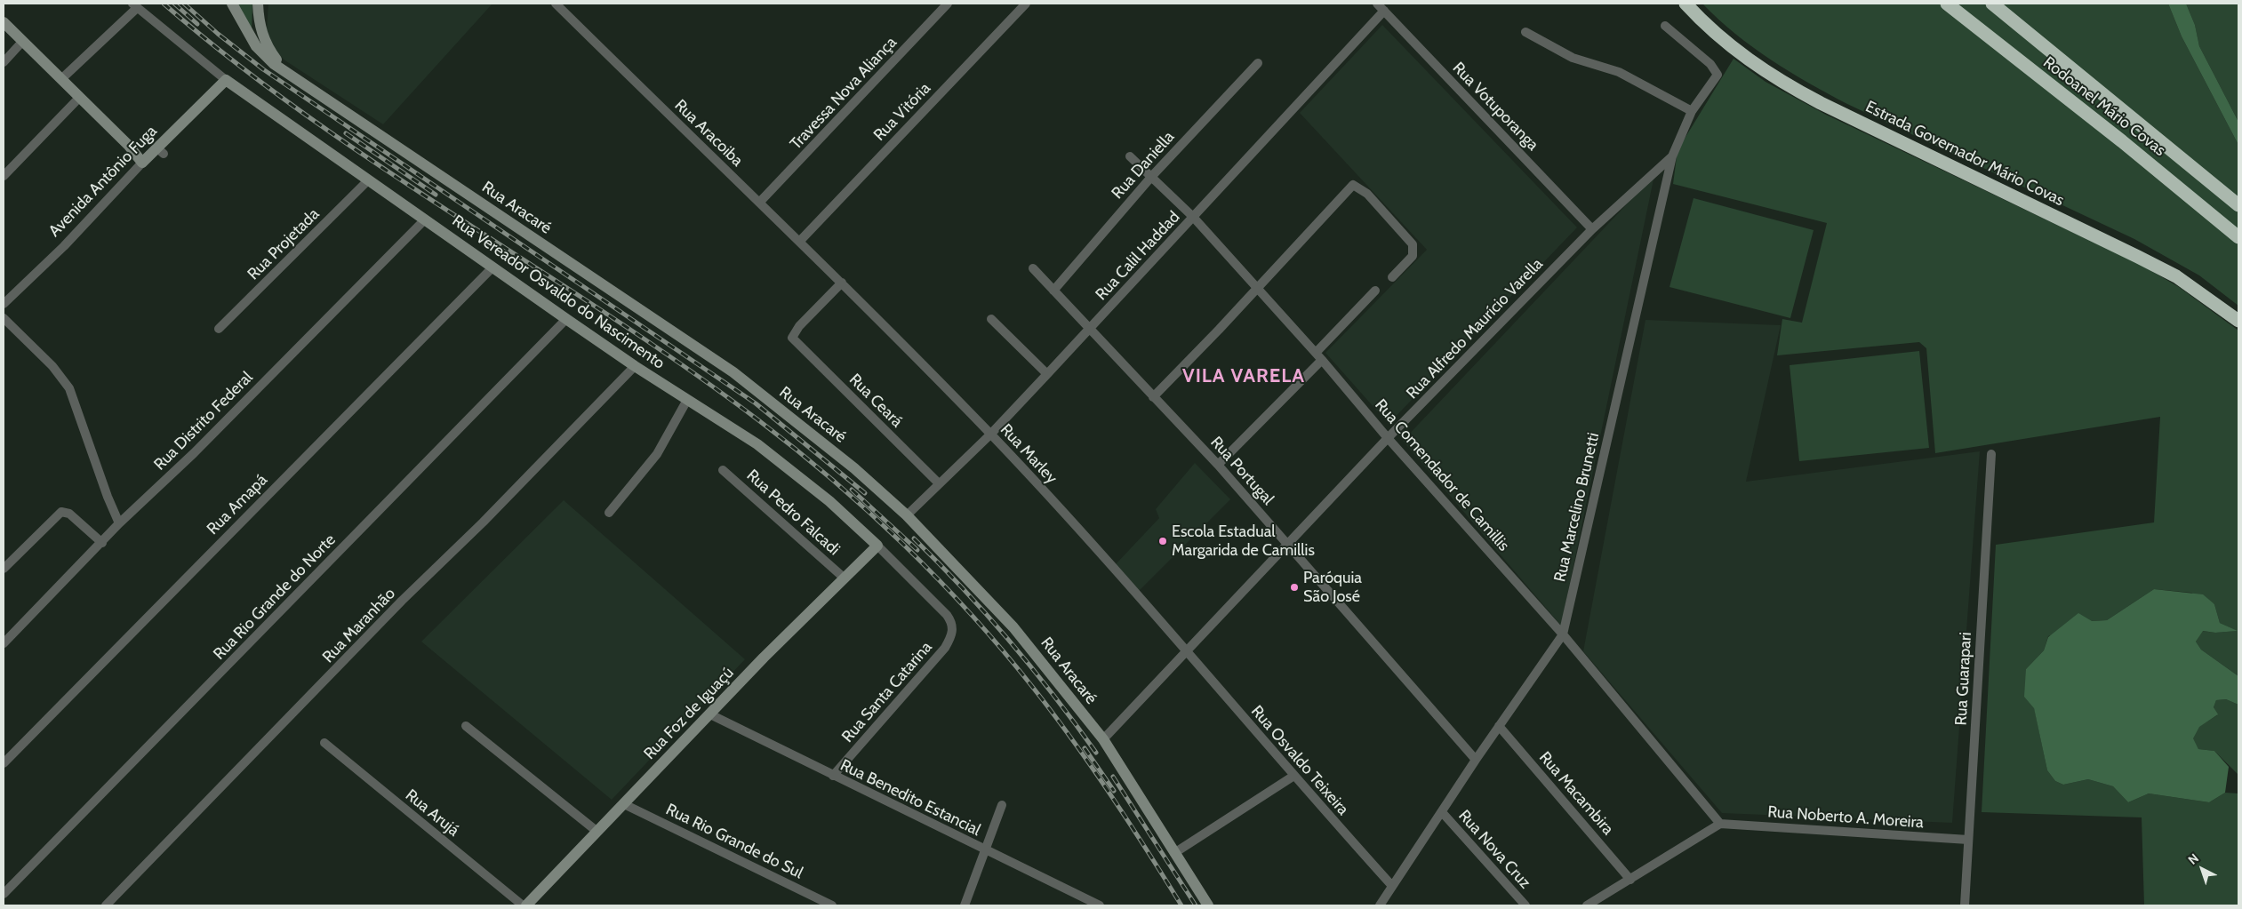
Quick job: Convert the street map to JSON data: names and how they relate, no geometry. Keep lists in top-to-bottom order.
{
  "streets": {
    "highway": ["Rodoanel Mário Covas", "Estrada Governador Mário Covas"],
    "street": [
      "Travessa Nova Aliança",
      "Rua Votuporanga",
      "Rua Vitória",
      "Rua Aracoiba",
      "Rua Daniella",
      "Avenida Antônio Fuga",
      "Rua Aracaré",
      "Rua Projetada",
      "Rua Calil Haddad",
      "Rua Vereador Osvaldo do Nascimento",
      "Rua Alfredo Maurício Varella",
      "Rua Ceará",
      "Rua Distrito Federal",
      "Rua Marley",
      "Rua Portugal",
      "Rua Comendador de Camillis",
      "Rua Amapá",
      "Rua Marcelino Brunetti",
      "Rua Pedro Falcadi",
      "Rua Rio Grande do Norte",
      "Rua Maranhão",
      "Rua Guarapari",
      "Rua Santa Catarina",
      "Rua Foz de Iguaçú",
      "Rua Osvaldo Teixeira",
      "Rua Macambira",
      "Rua Benedito Estancial",
      "Rua Arujá",
      "Rua Noberto A. Moreira",
      "Rua Rio Grande do Sul",
      "Rua Nova Cruz"
    ]
  },
  "crossings": [
    ["Travessa Nova Aliança", "Rua Aracoiba"],
    ["Rua Votuporanga", "Rua Calil Haddad"],
    ["Rua Votuporanga", "Rua Alfredo Maurício Varella"],
    ["Rua Vitória", "Rua Aracoiba"],
    ["Rua Aracoiba", "Rua Ceará"],
    ["Rua Aracoiba", "Rua Marley"],
    ["Rua Daniella", "Rua Portugal"],
    ["Rua Daniella", "Rua Comendador de Camillis"],
    ["Avenida Antônio Fuga", "Rua Vereador Osvaldo do Nascimento"],
    ["Rua Aracaré", "Rua Calil Haddad"],
    ["Rua Aracaré", "Rua Alfredo Maurício Varella"],
    ["Rua Projetada", "Rua Vereador Osvaldo do Nascimento"],
    ["Rua Calil Haddad", "Rua Ceará"],
    ["Rua Calil Haddad", "Rua Marley"],
    ["Rua Calil Haddad", "Rua Portugal"],
    ["Rua Calil Haddad", "Rua Comendador de Camillis"],
    ["Rua Vereador Osvaldo do Nascimento", "Rua Distrito Federal"],
    ["Rua Vereador Osvaldo do Nascimento", "Rua Amapá"],
    ["Rua Vereador Osvaldo do Nascimento", "Rua Rio Grande do Norte"],
    ["Rua Vereador Osvaldo do Nascimento", "Rua Maranhão"],
    ["Rua Vereador Osvaldo do Nascimento", "Rua Santa Catarina"],
    ["Rua Vereador Osvaldo do Nascimento", "Rua Foz de Iguaçú"],
    ["Rua Alfredo Maurício Varella", "Rua Marley"],
    ["Rua Alfredo Maurício Varella", "Rua Portugal"],
    ["Rua Alfredo Maurício Varella", "Rua Comendador de Camillis"],
    ["Rua Alfredo Maurício Varella", "Rua Marcelino Brunetti"],
    ["Rua Alfredo Maurício Varella", "Rua Osvaldo Teixeira"],
    ["Rua Ceará", "Rua Marley"],
    ["Rua Marley", "Rua Osvaldo Teixeira"],
    ["Rua Portugal", "Rua Marcelino Brunetti"],
    ["Rua Comendador de Camillis", "Rua Marcelino Brunetti"],
    ["Rua Comendador de Camillis", "Rua Noberto A. Moreira"],
    ["Rua Marcelino Brunetti", "Rua Osvaldo Teixeira"],
    ["Rua Marcelino Brunetti", "Rua Macambira"],
    ["Rua Marcelino Brunetti", "Rua Nova Cruz"],
    ["Rua Pedro Falcadi", "Rua Foz de Iguaçú"],
    ["Rua Guarapari", "Rua Noberto A. Moreira"],
    ["Rua Santa Catarina", "Rua Benedito Estancial"],
    ["Rua Foz de Iguaçú", "Rua Benedito Estancial"],
    ["Rua Foz de Iguaçú", "Rua Rio Grande do Sul"]
  ],
  "districts": ["VILA VARELA"],
  "places": ["Escola Estadual Margarida de Camillis", "Paróquia São José"],
  "north": "top left"
}
